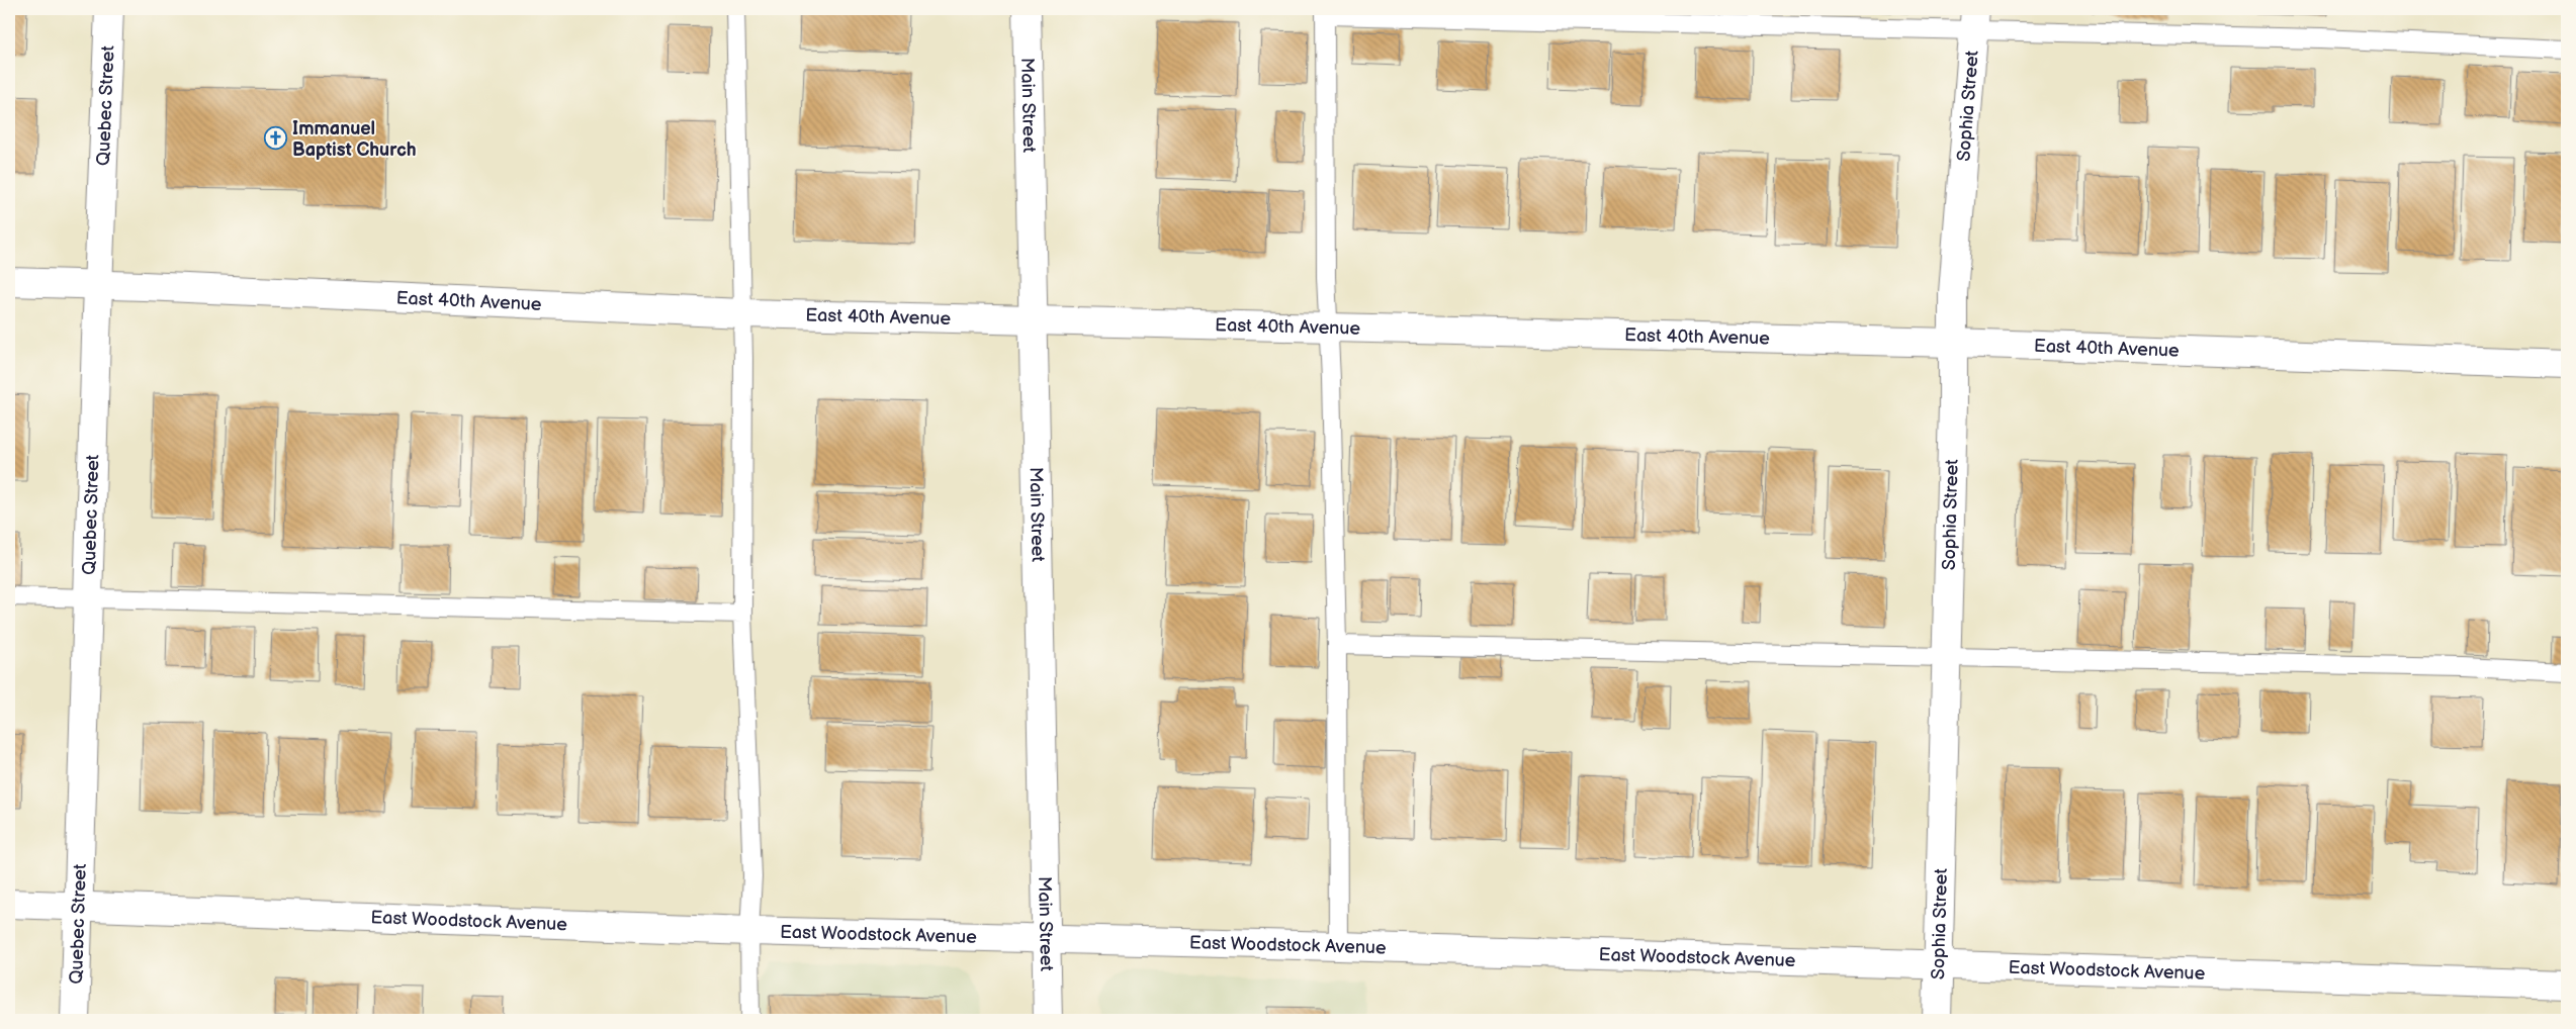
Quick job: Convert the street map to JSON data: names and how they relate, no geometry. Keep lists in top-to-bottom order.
{
  "streets": {
    "street": [
      "Quebec Street",
      "Main Street",
      "Sophia Street",
      "East 40th Avenue",
      "East Woodstock Avenue"
    ]
  },
  "crossings": [
    ["Quebec Street", "East 40th Avenue"],
    ["Quebec Street", "East Woodstock Avenue"],
    ["Main Street", "East 40th Avenue"],
    ["Main Street", "East Woodstock Avenue"],
    ["Sophia Street", "East 40th Avenue"],
    ["Sophia Street", "East Woodstock Avenue"]
  ],
  "places": {
    "church": ["Immanuel Baptist Church"]
  }
}
